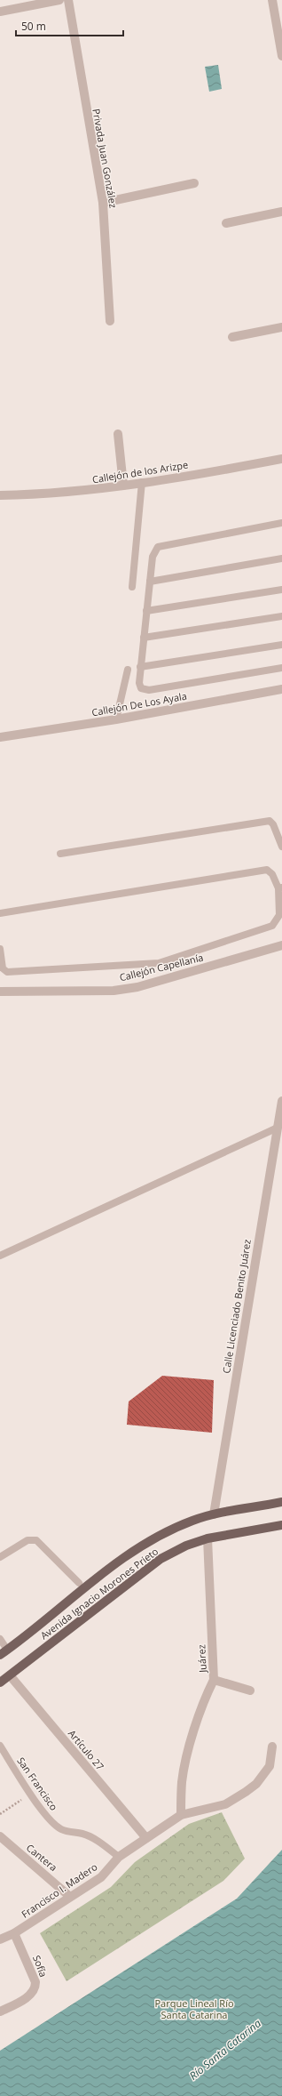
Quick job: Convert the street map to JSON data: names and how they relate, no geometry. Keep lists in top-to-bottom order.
{
  "streets": {
    "main road": ["Avenida Ignacio Morones Prieto"],
    "street": [
      "Privada Juan González",
      "Callejón de los Arizpe",
      "Callejón De Los Ayala",
      "Callejón Capellanía",
      "Calle Licenciado Benito Juárez",
      "Juárez",
      "Artículo 27",
      "Cantera",
      "Francisco I. Madero",
      "Sofía"
    ],
    "lane": ["San Francisco"]
  },
  "crossings": [
    ["Calle Licenciado Benito Juárez", "Avenida Ignacio Morones Prieto"],
    ["Avenida Ignacio Morones Prieto", "Juárez"],
    ["Avenida Ignacio Morones Prieto", "Artículo 27"],
    ["Juárez", "Francisco I. Madero"],
    ["Artículo 27", "Francisco I. Madero"],
    ["San Francisco", "Francisco I. Madero"],
    ["Cantera", "Francisco I. Madero"],
    ["Francisco I. Madero", "Sofía"]
  ],
  "water": ["Río Santa Catarina"],
  "parks": ["Parque Lineal Río Santa Catarina"],
  "scale_bar": "50 m"
}
